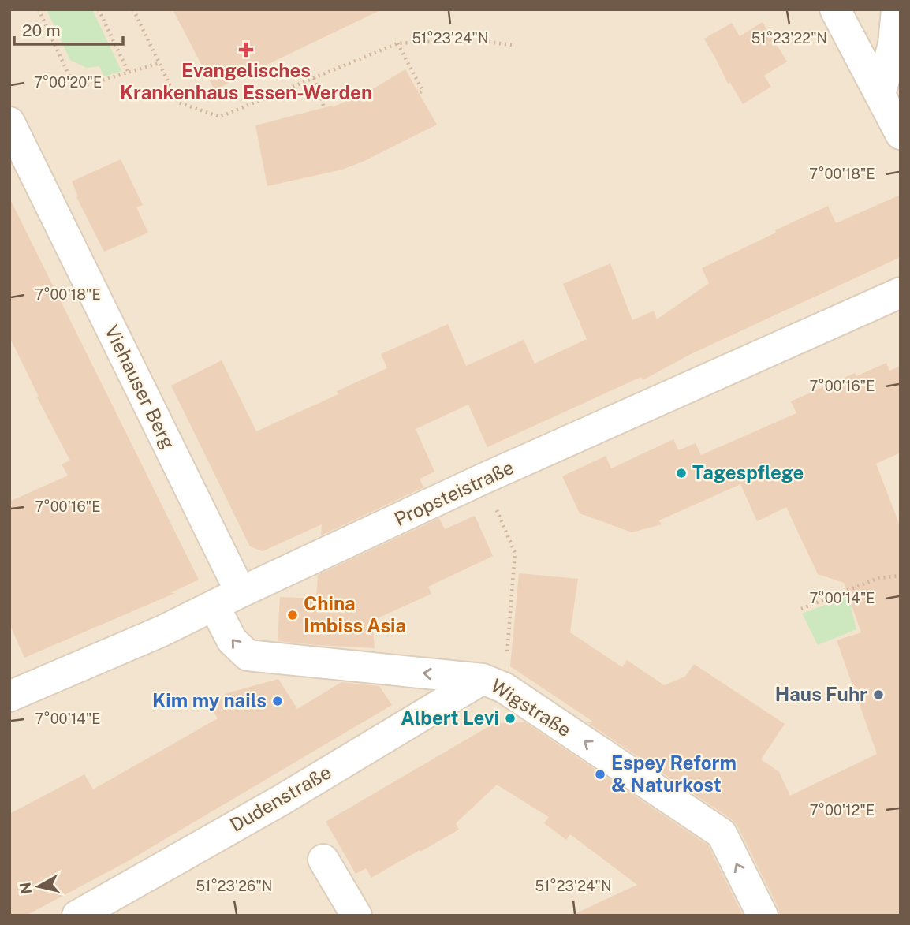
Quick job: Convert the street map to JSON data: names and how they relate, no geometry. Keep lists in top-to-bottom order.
{
  "streets": {
    "street": [
      "Viehauser Berg",
      "Propsteistraße",
      "Wigstraße",
      "Dudenstraße"
    ]
  },
  "crossings": [
    ["Viehauser Berg", "Propsteistraße"],
    ["Propsteistraße", "Wigstraße"],
    ["Wigstraße", "Dudenstraße"]
  ],
  "one_way": ["Wigstraße"],
  "places": {
    "health": ["Evangelisches Krankenhaus Essen-Werden"],
    "other": [
      "Tagespflege",
      "China Imbiss Asia",
      "Haus Fuhr",
      "Kim my nails",
      "Albert Levi",
      "Espey Reform & Naturkost"
    ]
  },
  "scale_bar": "20 m",
  "north": "left",
  "coordinates": [
    "51°23'24\"N",
    "51°23'22\"N",
    "7°00'20\"E",
    "7°00'18\"E",
    "7°00'16\"E",
    "7°00'14\"E",
    "7°00'12\"E",
    "51°23'26\"N"
  ]
}
